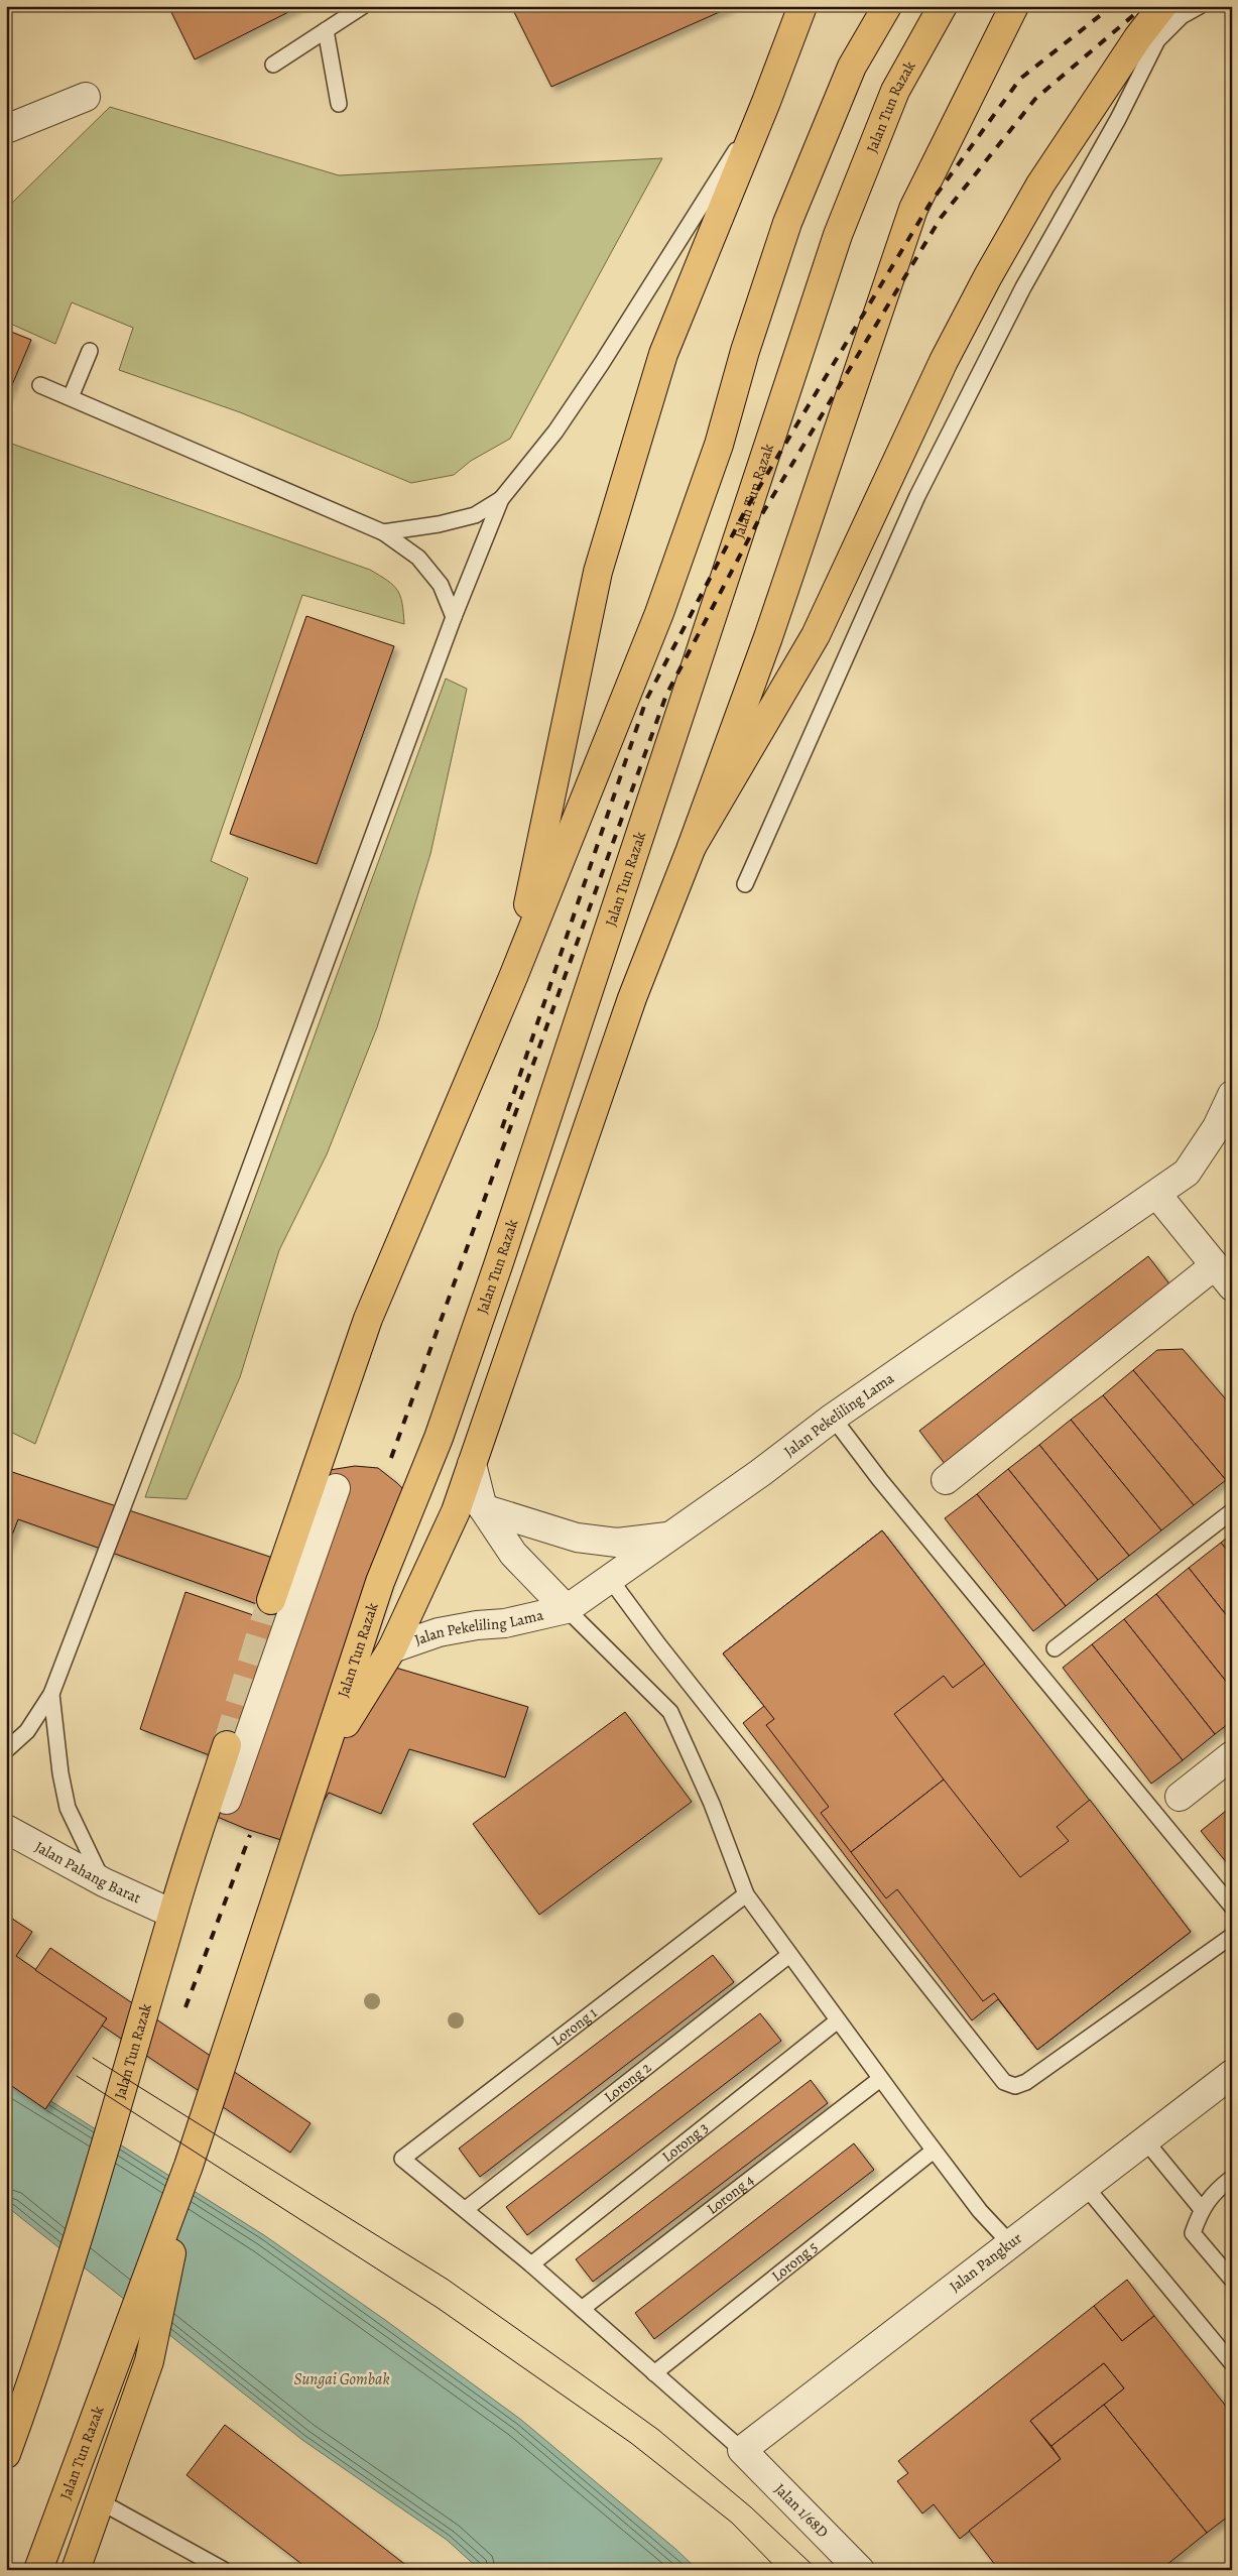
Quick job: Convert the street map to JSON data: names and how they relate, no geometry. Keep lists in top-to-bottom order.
{
  "streets": {
    "main road": ["Jalan Tun Razak"],
    "street": [
      "Jalan Pekeliling Lama",
      "Jalan Pahang Barat",
      "Jalan Pangkur",
      "Jalan 1/68D"
    ],
    "lane": [
      "Lorong 1",
      "Lorong 2",
      "Lorong 3",
      "Lorong 4",
      "Lorong 5"
    ]
  },
  "crossings": [
    ["Jalan Tun Razak", "Jalan Pekeliling Lama"],
    ["Jalan Tun Razak", "Jalan Pahang Barat"],
    ["Lorong 1", "Lorong 2"],
    ["Jalan Pangkur", "Jalan 1/68D"]
  ],
  "water": ["Sungai Gombak"]
}
